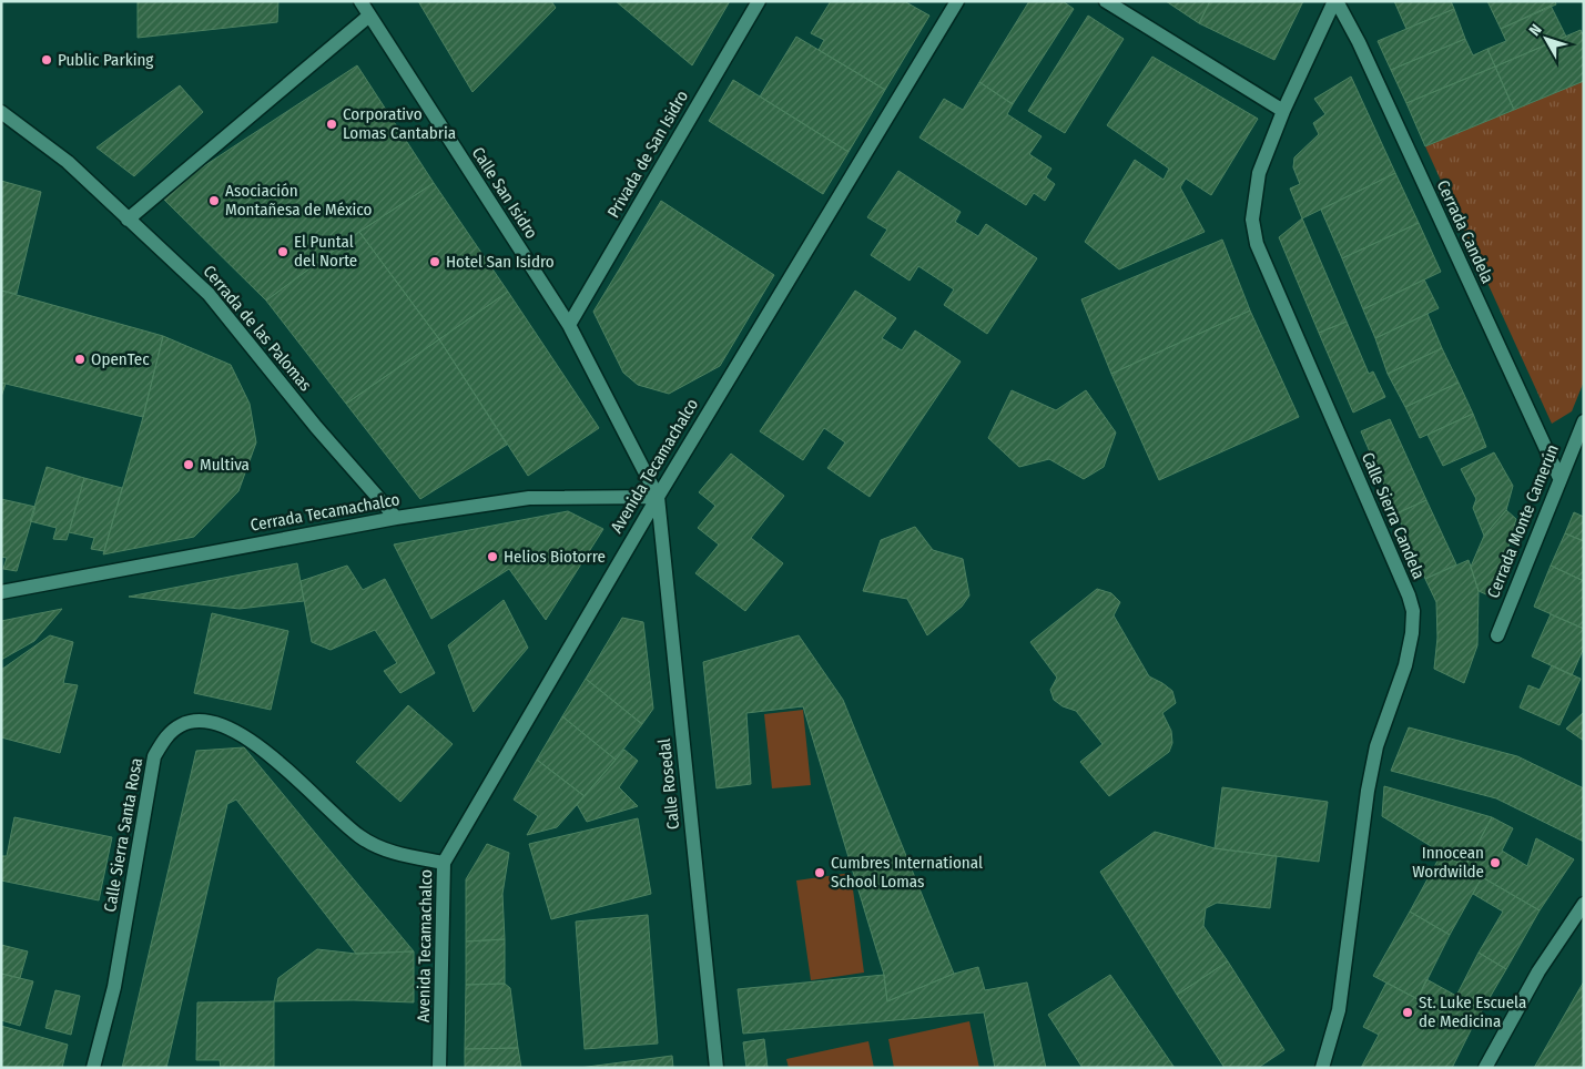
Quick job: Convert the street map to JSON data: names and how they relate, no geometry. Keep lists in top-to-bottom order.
{
  "streets": {
    "street": [
      "Privada de San Isidro",
      "Calle San Isidro",
      "Cerrada Candela",
      "Cerrada de las Palomas",
      "Avenida Tecamachalco",
      "Cerrada Tecamachalco",
      "Calle Sierra Candela",
      "Cerrada Monte Camerún",
      "Calle Rosedal",
      "Calle Sierra Santa Rosa"
    ]
  },
  "crossings": [
    ["Privada de San Isidro", "Calle San Isidro"],
    ["Calle San Isidro", "Avenida Tecamachalco"],
    ["Calle San Isidro", "Cerrada Tecamachalco"],
    ["Calle San Isidro", "Calle Rosedal"],
    ["Cerrada Candela", "Calle Sierra Candela"],
    ["Cerrada Candela", "Cerrada Monte Camerún"],
    ["Cerrada de las Palomas", "Cerrada Tecamachalco"],
    ["Avenida Tecamachalco", "Cerrada Tecamachalco"],
    ["Avenida Tecamachalco", "Calle Rosedal"],
    ["Avenida Tecamachalco", "Calle Sierra Santa Rosa"],
    ["Cerrada Tecamachalco", "Calle Rosedal"]
  ],
  "places": [
    "Public Parking",
    "Corporativo Lomas Cantabria",
    "Asociación Montañesa de México",
    "El Puntal del Norte",
    "Hotel San Isidro",
    "OpenTec",
    "Multiva",
    "Helios Biotorre",
    "Innocean Wordwilde",
    "Cumbres International School Lomas",
    "St. Luke Escuela de Medicina"
  ],
  "north": "top left"
}
